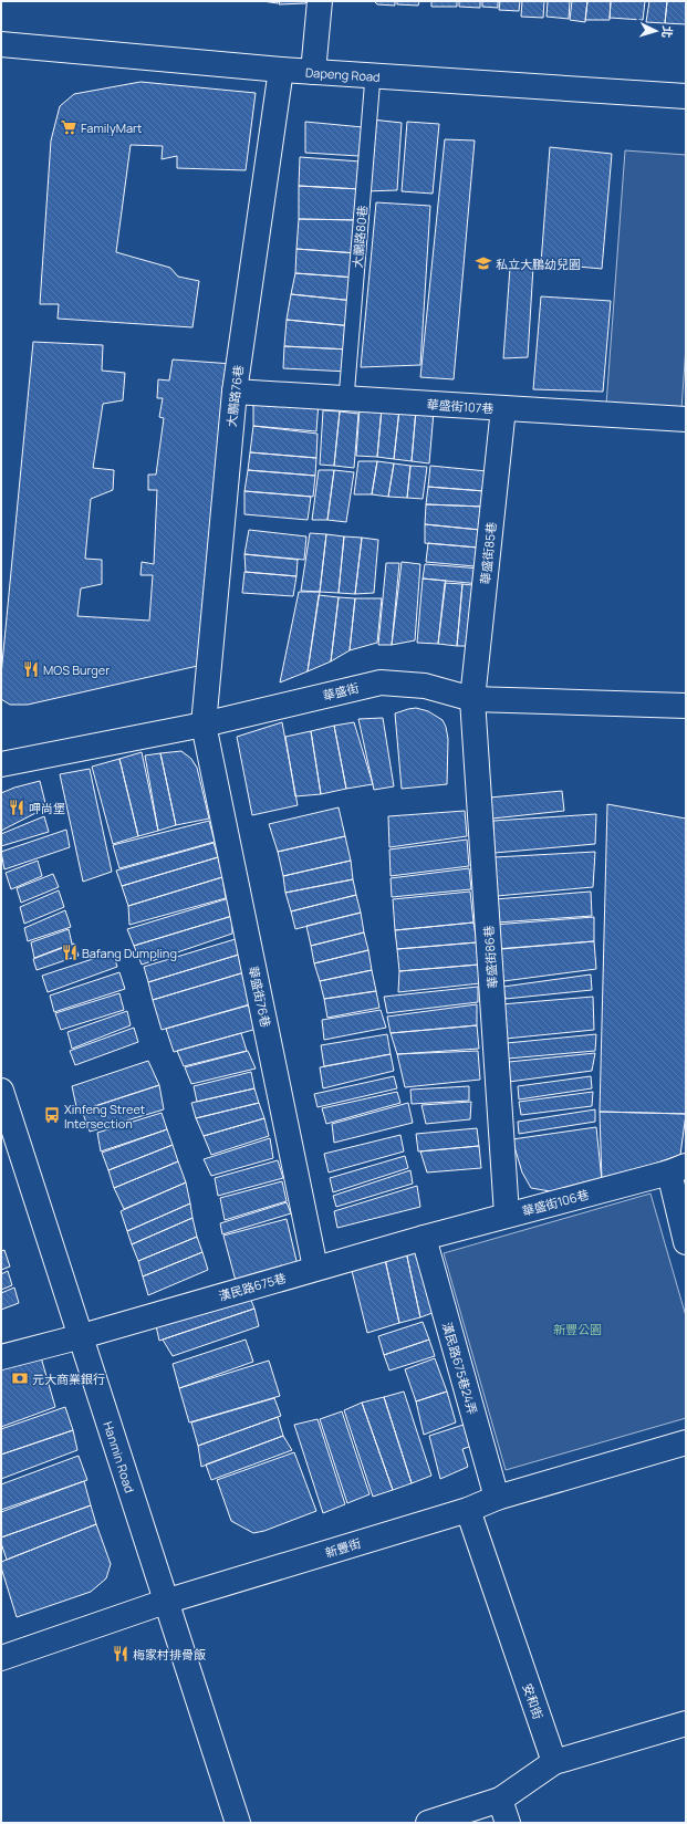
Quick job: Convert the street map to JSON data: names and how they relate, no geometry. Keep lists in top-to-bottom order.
{
  "streets": {
    "street": [
      "Dapeng Road",
      "大鵬路76巷",
      "華盛街107巷",
      "華盛街85巷",
      "華盛街",
      "華盛街86巷",
      "華盛街76巷",
      "華盛街106巷",
      "漢民路675巷",
      "漢民路675巷24弄",
      "Hanmin Road",
      "新豐街",
      "安和街"
    ],
    "lane": ["大鵬路80巷"]
  },
  "crossings": [
    ["Dapeng Road", "大鵬路80巷"],
    ["Dapeng Road", "大鵬路76巷"],
    ["大鵬路80巷", "華盛街107巷"],
    ["大鵬路76巷", "華盛街107巷"],
    ["大鵬路76巷", "華盛街"],
    ["大鵬路76巷", "華盛街76巷"],
    ["華盛街107巷", "華盛街85巷"],
    ["華盛街85巷", "華盛街"],
    ["華盛街85巷", "華盛街86巷"],
    ["華盛街", "華盛街86巷"],
    ["華盛街", "華盛街76巷"],
    ["華盛街86巷", "華盛街106巷"],
    ["華盛街76巷", "漢民路675巷"],
    ["華盛街106巷", "漢民路675巷"],
    ["華盛街106巷", "漢民路675巷24弄"],
    ["漢民路675巷", "漢民路675巷24弄"],
    ["漢民路675巷", "Hanmin Road"],
    ["漢民路675巷24弄", "新豐街"],
    ["Hanmin Road", "新豐街"],
    ["新豐街", "安和街"]
  ],
  "parks": ["新豐公園"],
  "places": {
    "supermarket": ["FamilyMart"],
    "school or university": ["私立大鵬幼兒園"],
    "restaurant": [
      "MOS Burger",
      "呷尚堡",
      "Bafang Dumpling",
      "梅家村排骨飯"
    ],
    "bus stop": ["Xinfeng Street Intersection"],
    "bank": ["元大商業銀行"]
  },
  "north": "right"
}
